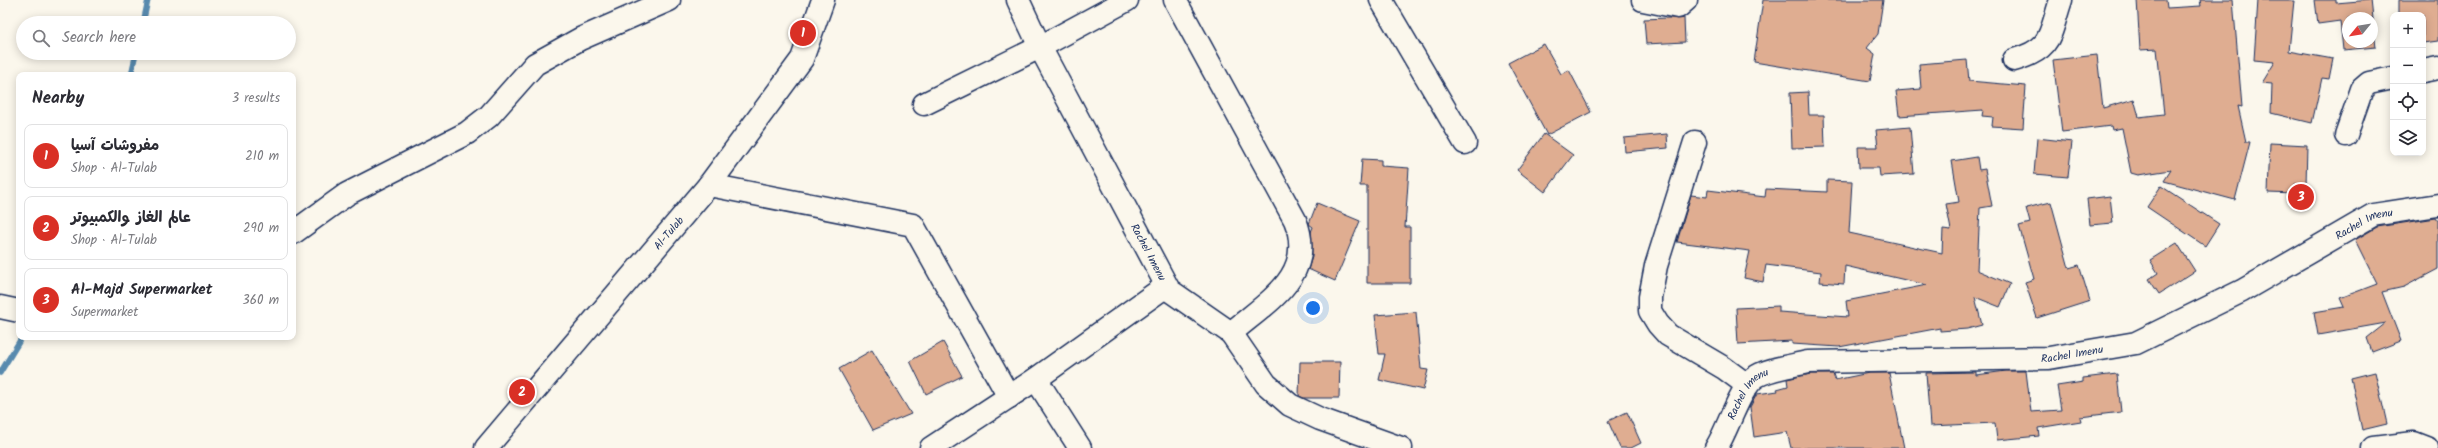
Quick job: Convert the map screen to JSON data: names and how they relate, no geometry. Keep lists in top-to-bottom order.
{
  "streets": {
    "street": ["Rachel Imenu", "Al-Tulab"]
  },
  "north": "bottom left",
  "page": {
    "map_buttons": ["+", "−"],
    "search": "Search here",
    "pins": ["1", "3", "2"],
    "heading": ["Nearby", "3 results"],
    "list": [
      {
        "mark": "1",
        "name": "مفروشات آسيا",
        "note": "Shop · Al-Tulab",
        "value": "210 m"
      },
      {
        "mark": "2",
        "name": "عالم الغاز والكمبيوتر",
        "note": "Shop · Al-Tulab",
        "value": "290 m"
      },
      {
        "mark": "3",
        "name": "Al-Majd Supermarket",
        "note": "Supermarket",
        "value": "360 m"
      }
    ]
  }
}
